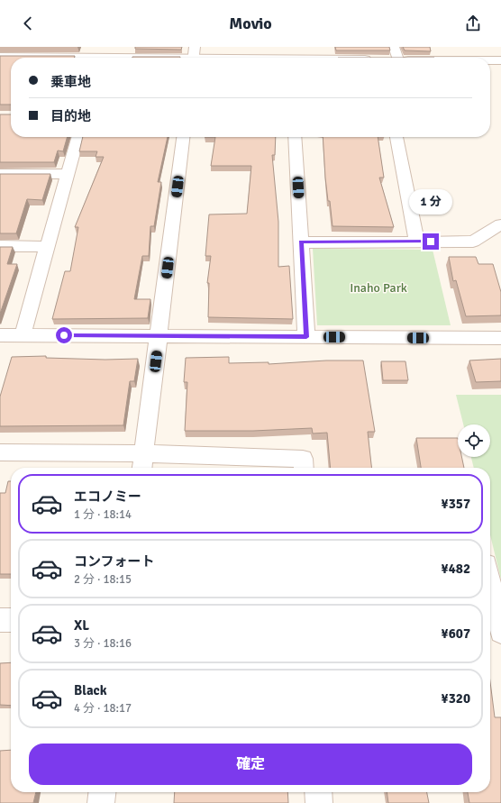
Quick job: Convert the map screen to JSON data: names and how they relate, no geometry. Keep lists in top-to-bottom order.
{
  "parks": ["Inaho Park"],
  "page": {
    "header": "Movio",
    "banner": ["乗車地", "目的地"],
    "bubble": "1 分",
    "list": [
      {
        "name": "エコノミー",
        "note": "1 分 · 18:14",
        "value": "¥357"
      },
      {
        "name": "コンフォート",
        "note": "2 分 · 18:15",
        "value": "¥482"
      },
      {
        "name": "XL",
        "note": "3 分 · 18:16",
        "value": "¥607"
      },
      {
        "name": "Black",
        "note": "4 分 · 18:17",
        "value": "¥320"
      }
    ],
    "buttons": "確定"
  }
}
